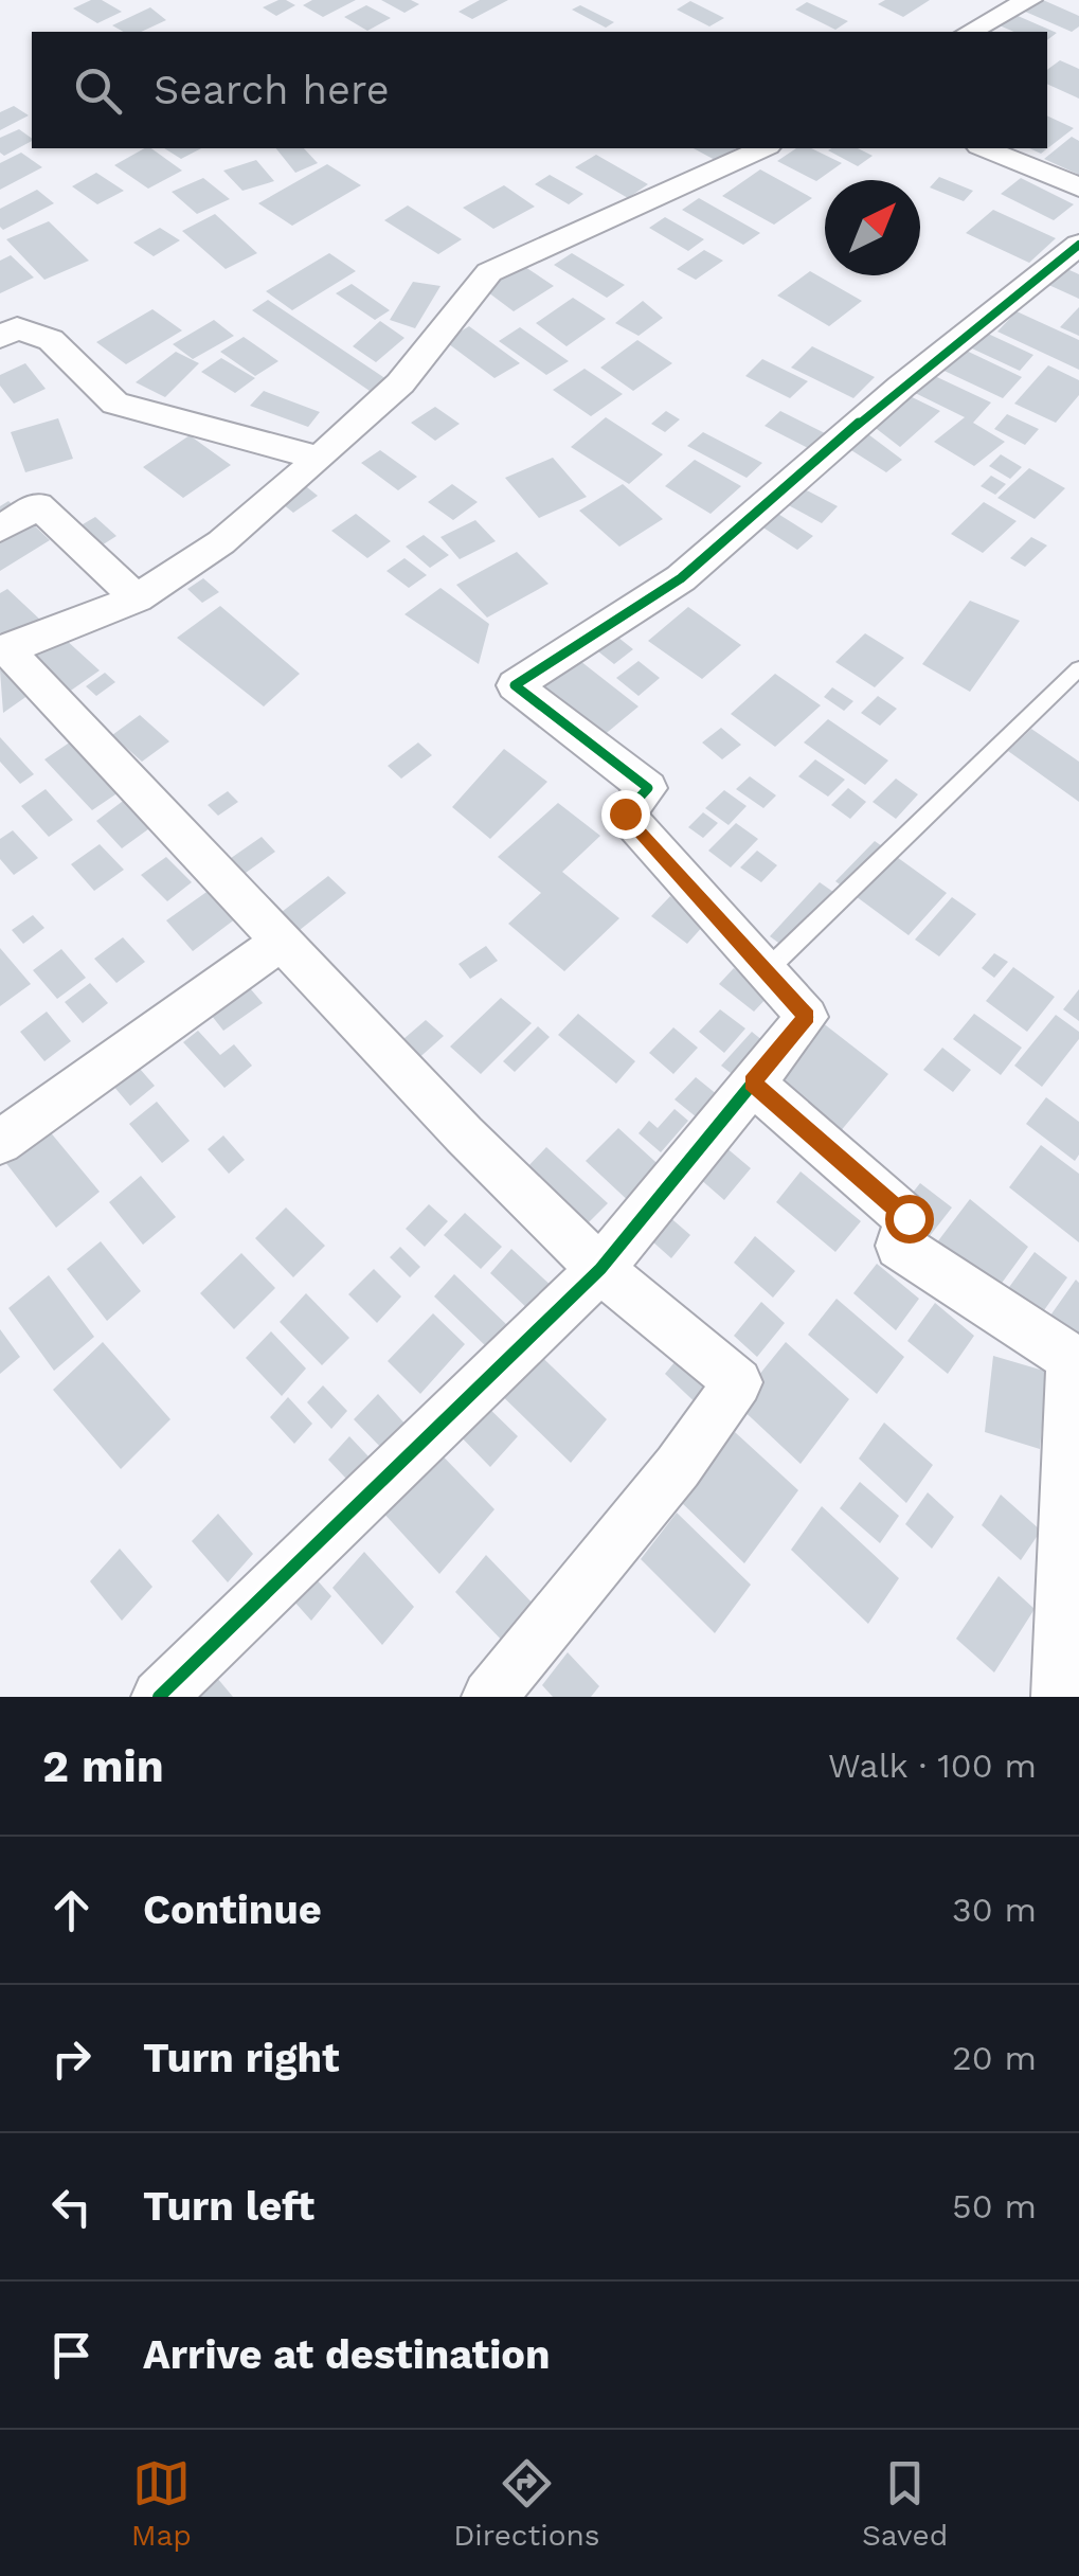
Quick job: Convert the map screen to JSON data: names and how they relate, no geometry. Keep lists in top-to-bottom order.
{
  "north": "top right",
  "page": {
    "search": "Search here",
    "heading": ["2 min", "Walk · 100 m"],
    "list": [
      ["Continue", "30 m"],
      ["Turn right", "20 m"],
      ["Turn left", "50 m"],
      "Arrive at destination"
    ],
    "nav": ["Map", "Directions", "Saved"]
  }
}
